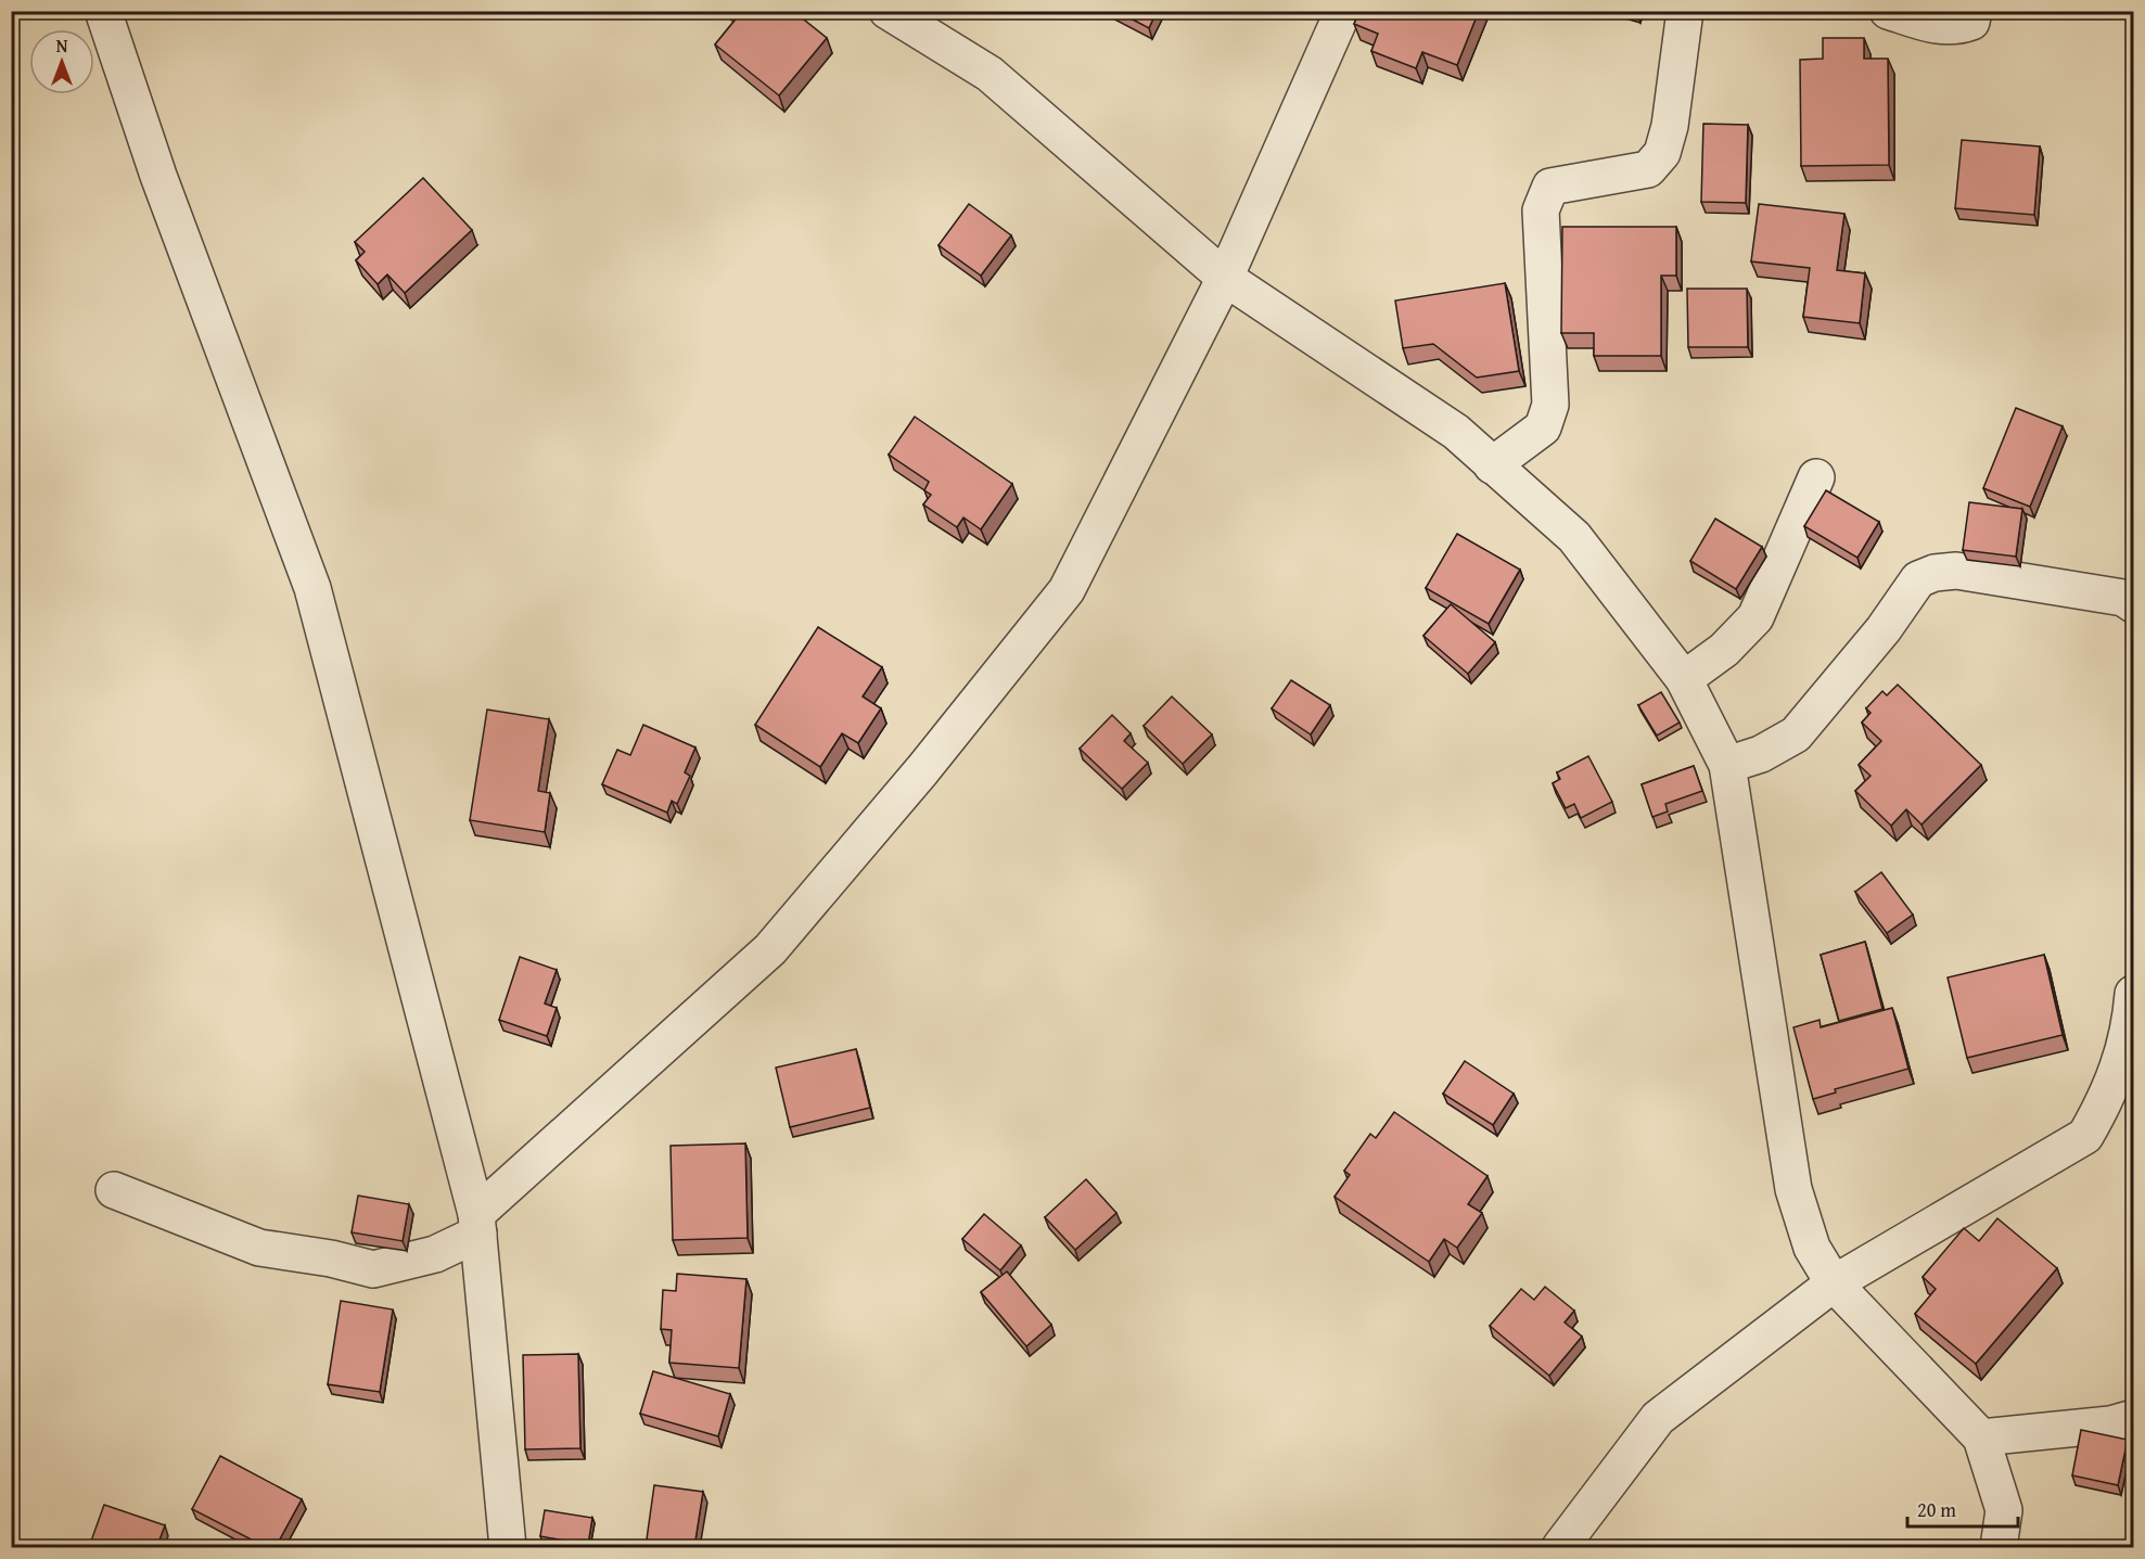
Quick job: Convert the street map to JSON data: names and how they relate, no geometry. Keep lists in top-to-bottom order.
{
  "scale_bar": "20 m",
  "north": "top"
}
